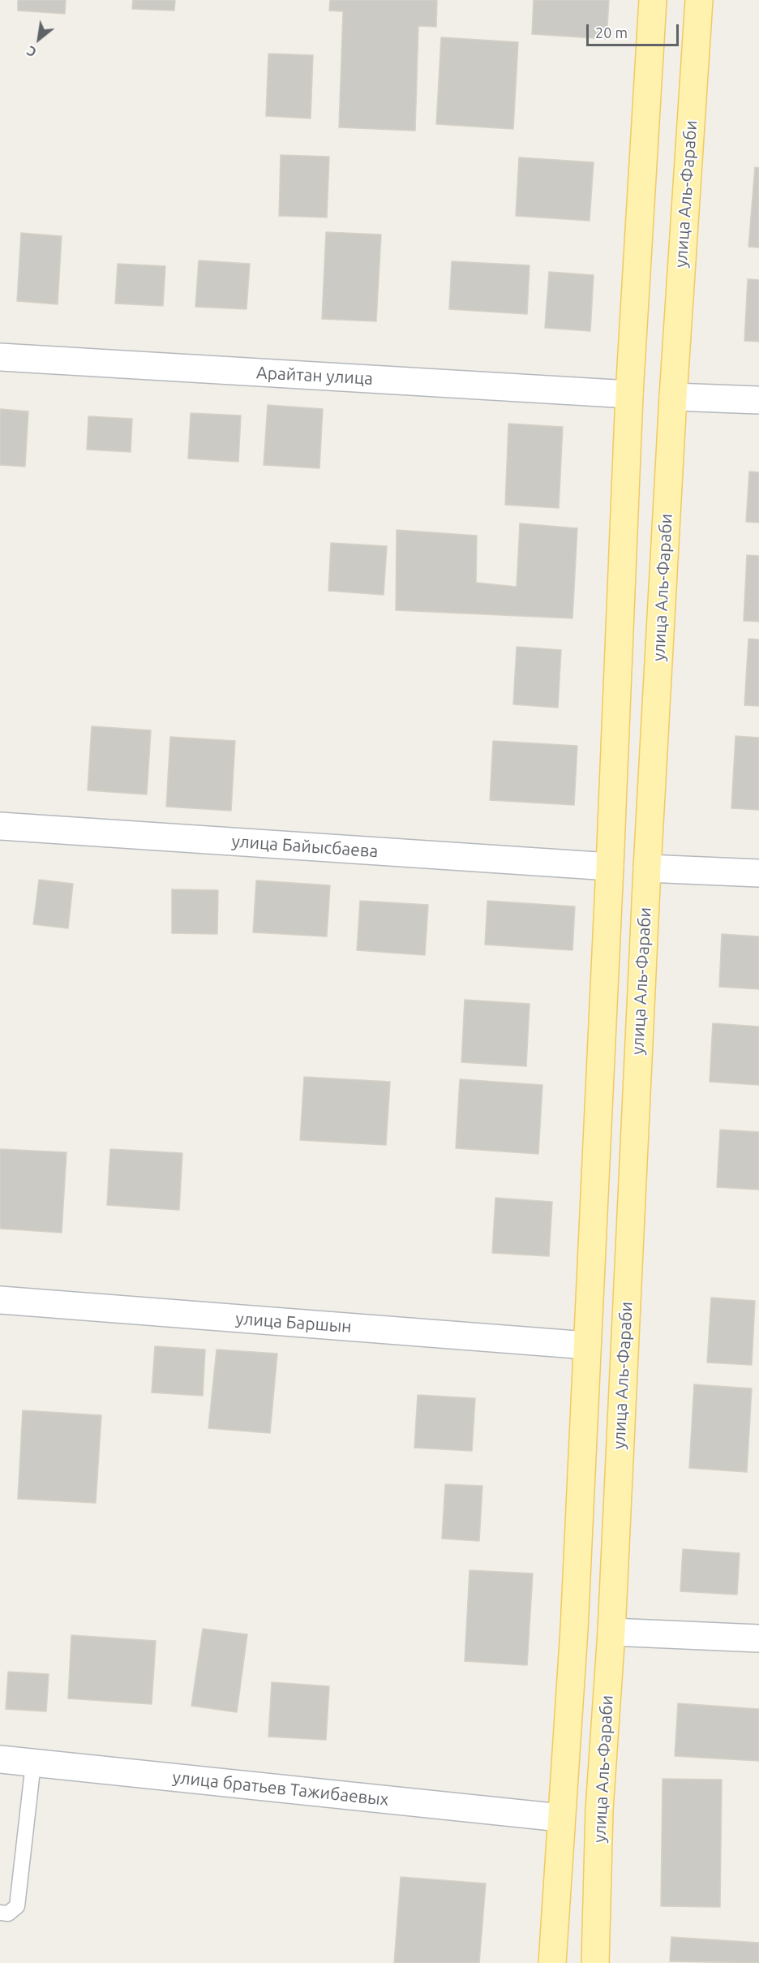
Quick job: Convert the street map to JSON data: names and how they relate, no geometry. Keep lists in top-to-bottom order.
{
  "streets": {
    "main road": ["улица Аль-Фараби"],
    "street": [
      "Арайтан улица",
      "улица Байысбаева",
      "улица Баршын",
      "улица братьев Тажибаевых"
    ]
  },
  "scale_bar": "20 m",
  "north": "bottom left"
}
